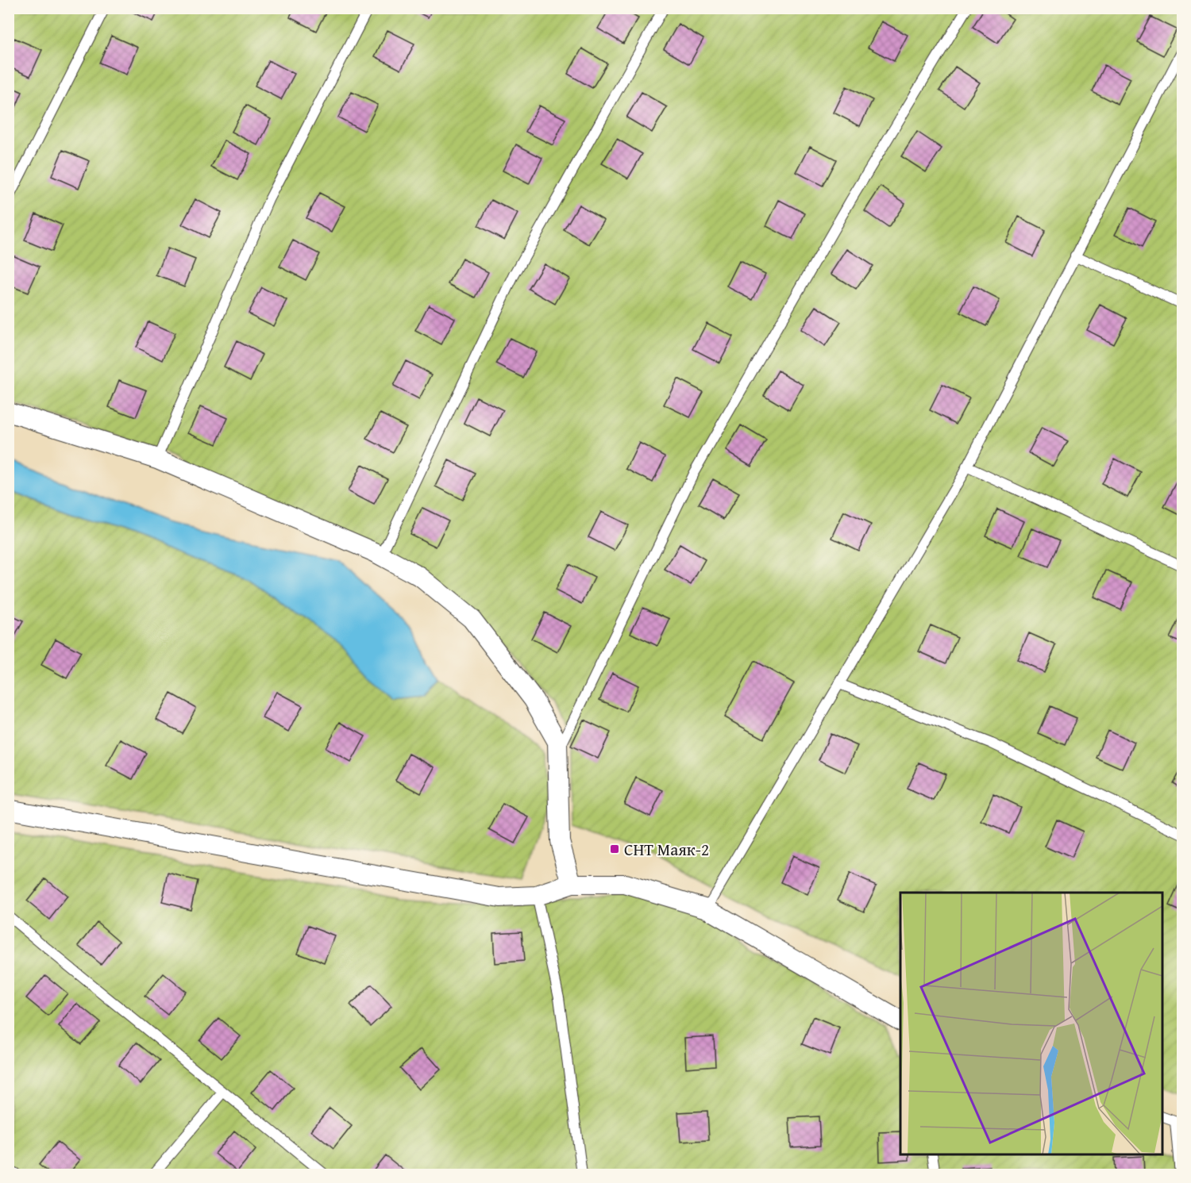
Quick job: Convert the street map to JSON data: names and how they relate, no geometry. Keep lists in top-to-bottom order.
{
  "places": {
    "transit": ["СНТ Маяк-2"]
  }
}
